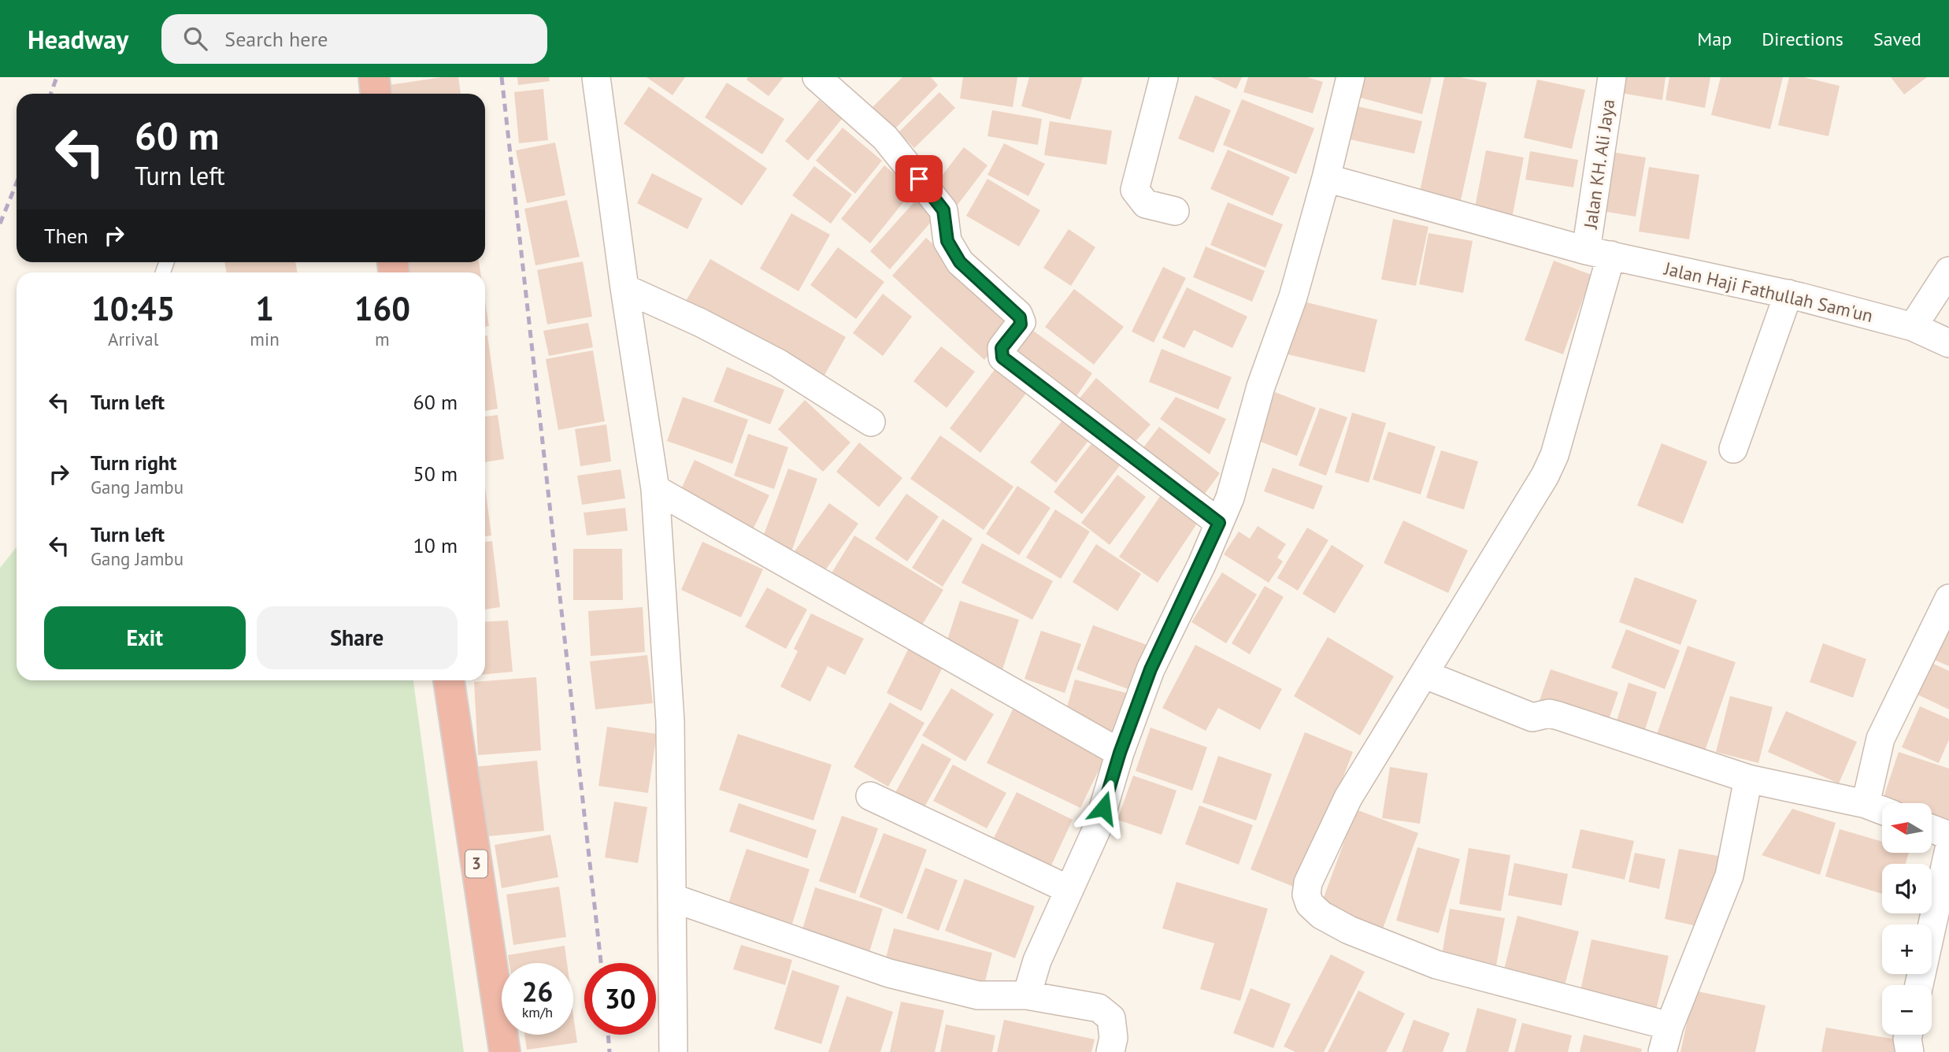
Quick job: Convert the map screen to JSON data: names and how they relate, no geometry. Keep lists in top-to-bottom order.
{
  "streets": {
    "highway": ["3"],
    "street": ["Jalan KH. Ali Jaya", "Jalan Haji Fathullah Sam'un"]
  },
  "crossings": [
    ["Jalan KH. Ali Jaya", "Jalan Haji Fathullah Sam'un"]
  ],
  "north": "left",
  "page": {
    "header": "Headway",
    "search": "Search here",
    "nav": ["Map", "Directions", "Saved"],
    "turn": ["60 m", "Turn left"],
    "then": "Then",
    "eta": [
      "10:45",
      "Arrival",
      "1",
      "min",
      "160",
      "m"
    ],
    "list": [
      {
        "name": "Turn left",
        "value": "60 m"
      },
      {
        "name": "Turn right",
        "note": "Gang Jambu",
        "value": "50 m"
      },
      {
        "name": "Turn left",
        "note": "Gang Jambu",
        "value": "10 m"
      }
    ],
    "buttons": ["Exit", "Share"],
    "map_buttons": ["+", "−"],
    "speed": "26 km/h",
    "limit": "30"
  }
}
